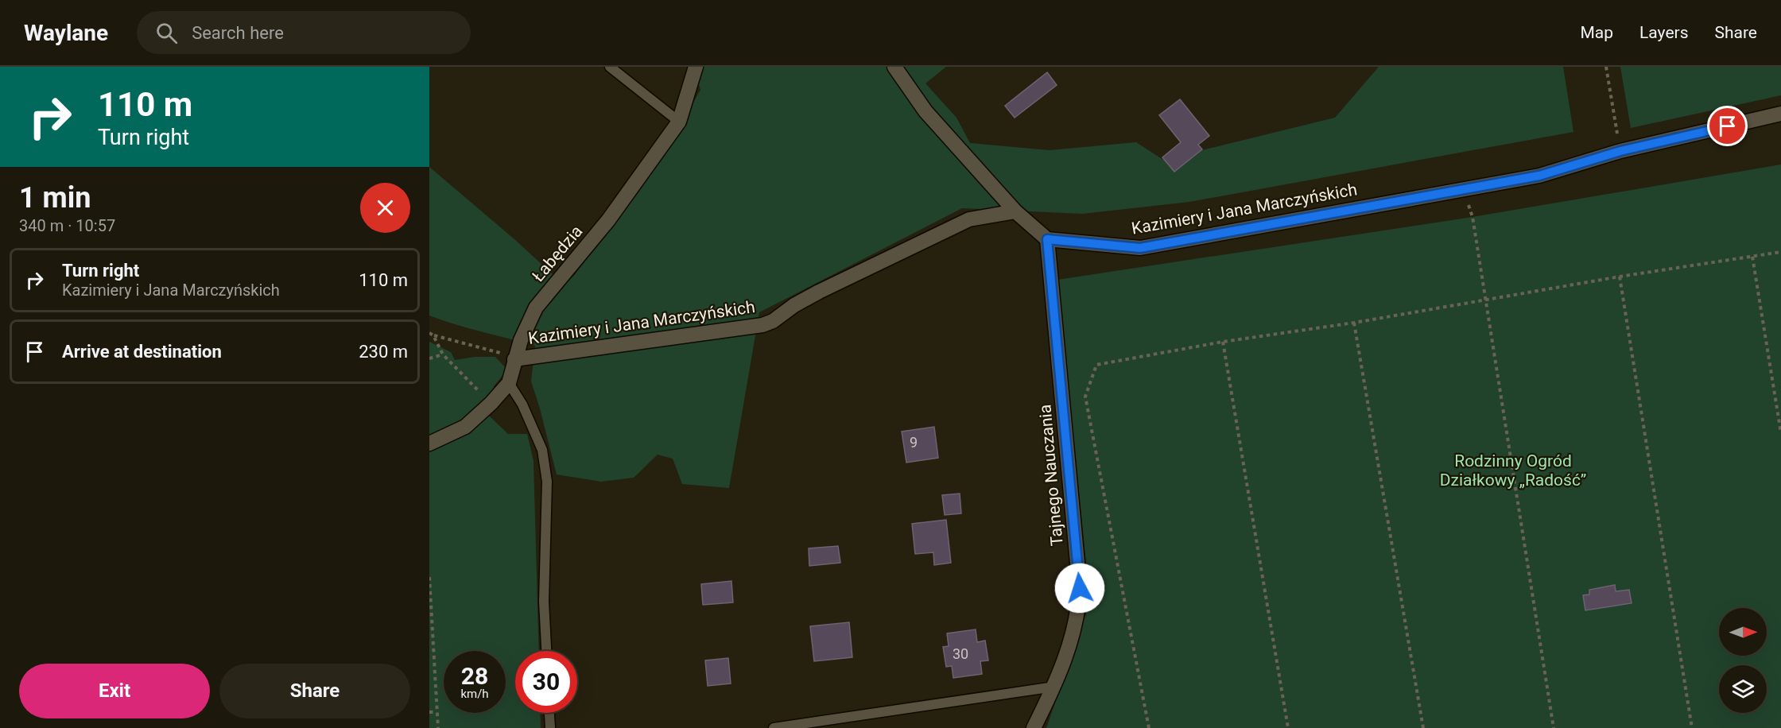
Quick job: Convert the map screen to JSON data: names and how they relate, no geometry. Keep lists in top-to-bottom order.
{
  "streets": {
    "street": ["Kazimiery i Jana Marczyńskich", "Łabędzia", "Tajnego Nauczania"]
  },
  "crossings": [
    ["Kazimiery i Jana Marczyńskich", "Łabędzia"],
    ["Kazimiery i Jana Marczyńskich", "Tajnego Nauczania"]
  ],
  "parks": ["Rodzinny Ogród Działkowy „Radość”"],
  "house_numbers": ["9", "30"],
  "north": "right",
  "page": {
    "header": "Waylane",
    "search": "Search here",
    "nav": ["Map", "Layers", "Share"],
    "turn": ["110 m", "Turn right"],
    "heading": ["1 min", "340 m · 10:57"],
    "list": [
      {
        "name": "Turn right",
        "note": "Kazimiery i Jana Marczyńskich",
        "value": "110 m"
      },
      {
        "name": "Arrive at destination",
        "value": "230 m"
      }
    ],
    "speed": "28 km/h",
    "limit": "30",
    "buttons": ["Exit", "Share"]
  }
}
